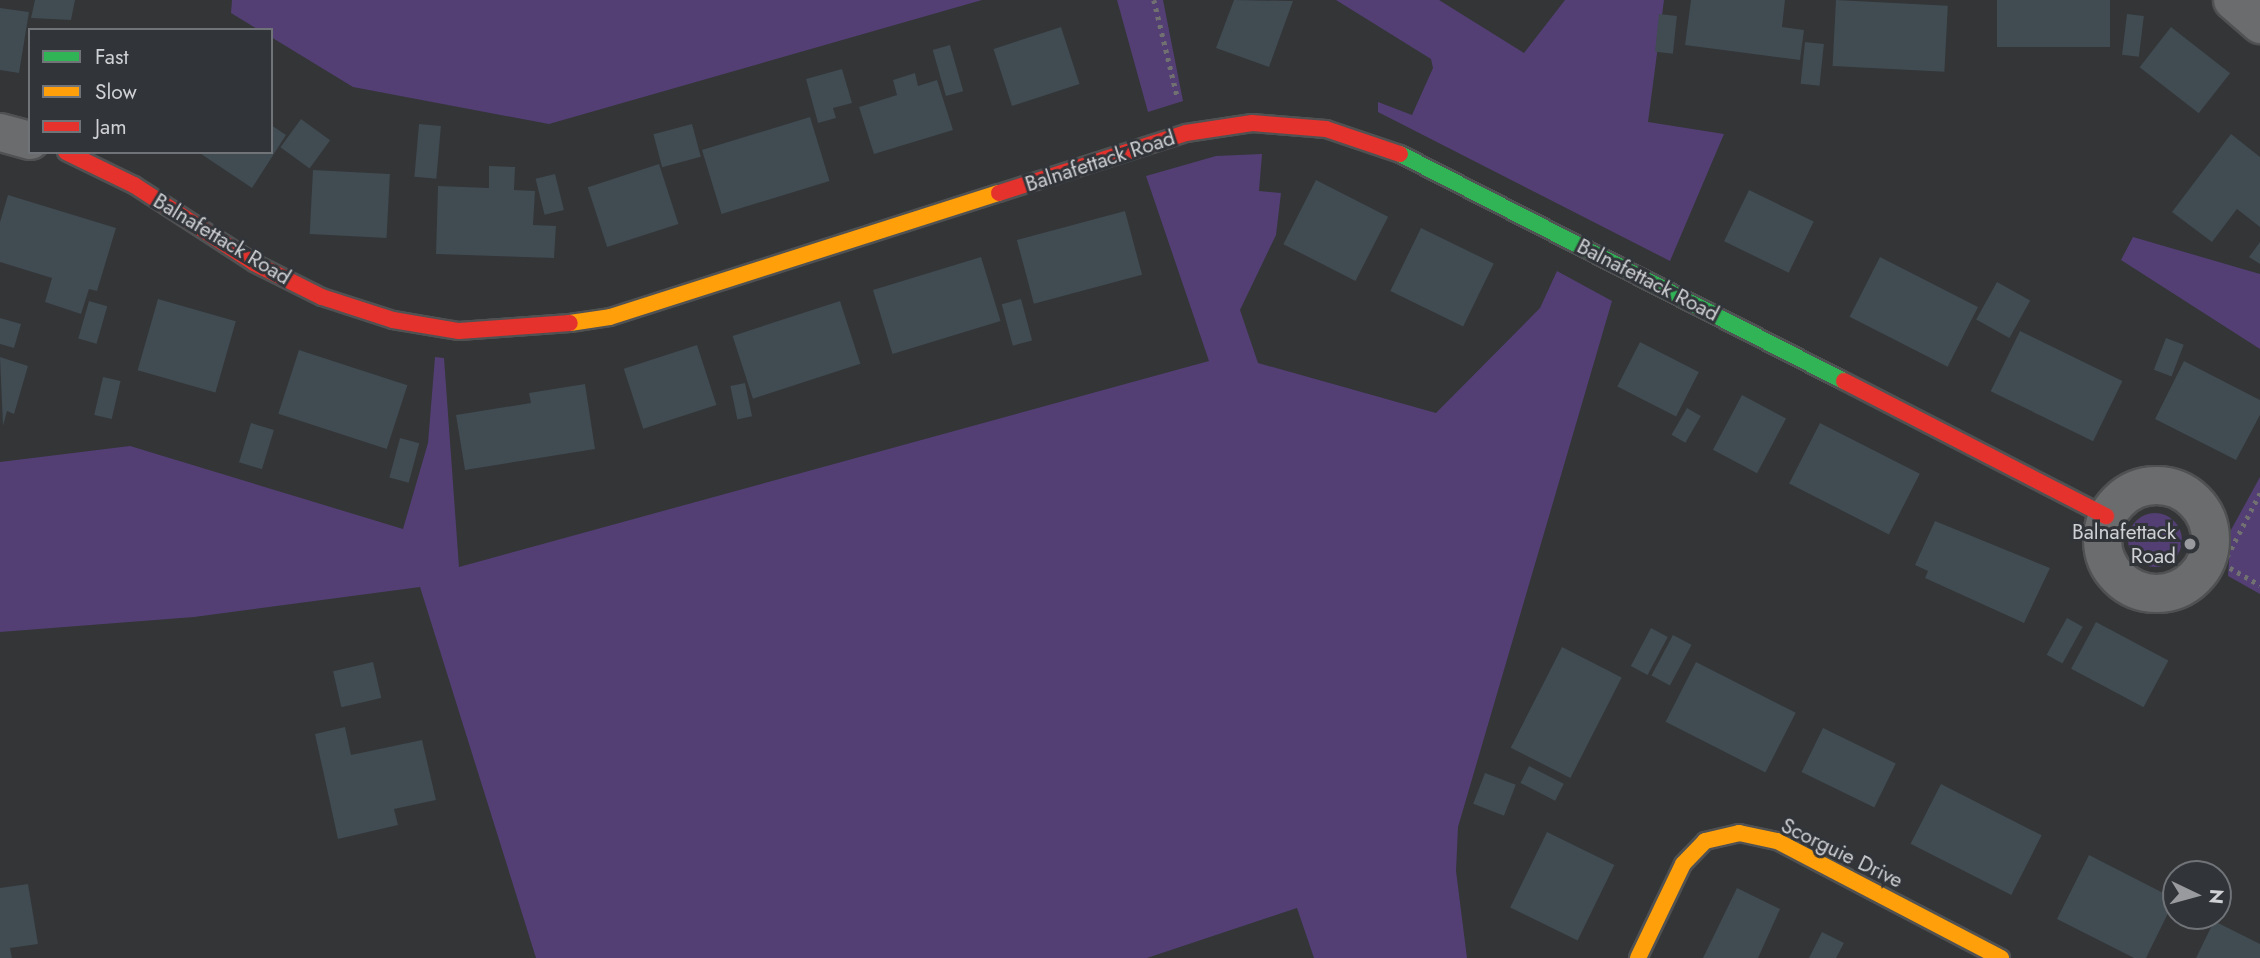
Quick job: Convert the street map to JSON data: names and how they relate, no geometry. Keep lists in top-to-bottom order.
{
  "streets": {
    "street": ["Balnafettack Road", "Scorguie Drive"]
  },
  "places": ["Balnafettack Road"],
  "legend": ["Fast", "Slow", "Jam"],
  "north": "right"
}
